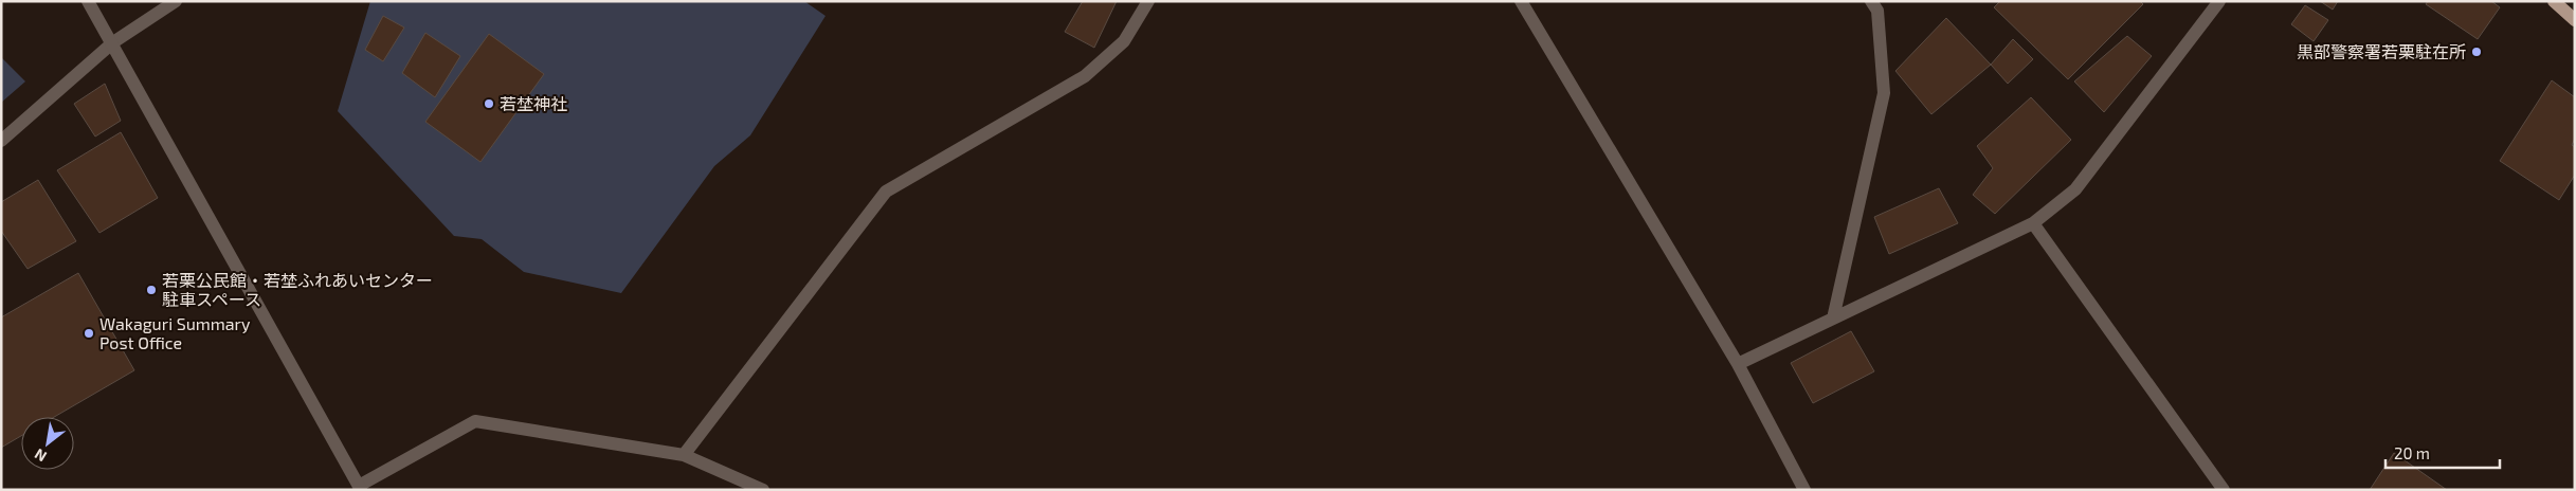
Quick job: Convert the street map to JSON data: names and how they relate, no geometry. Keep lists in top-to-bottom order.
{
  "places": [
    "黒部警察署若栗駐在所",
    "若埜神社",
    "若栗公民館・若埜ふれあいセンター 駐車スペース",
    "Wakaguri Summary Post Office"
  ],
  "scale_bar": "20 m",
  "north": "bottom left"
}
